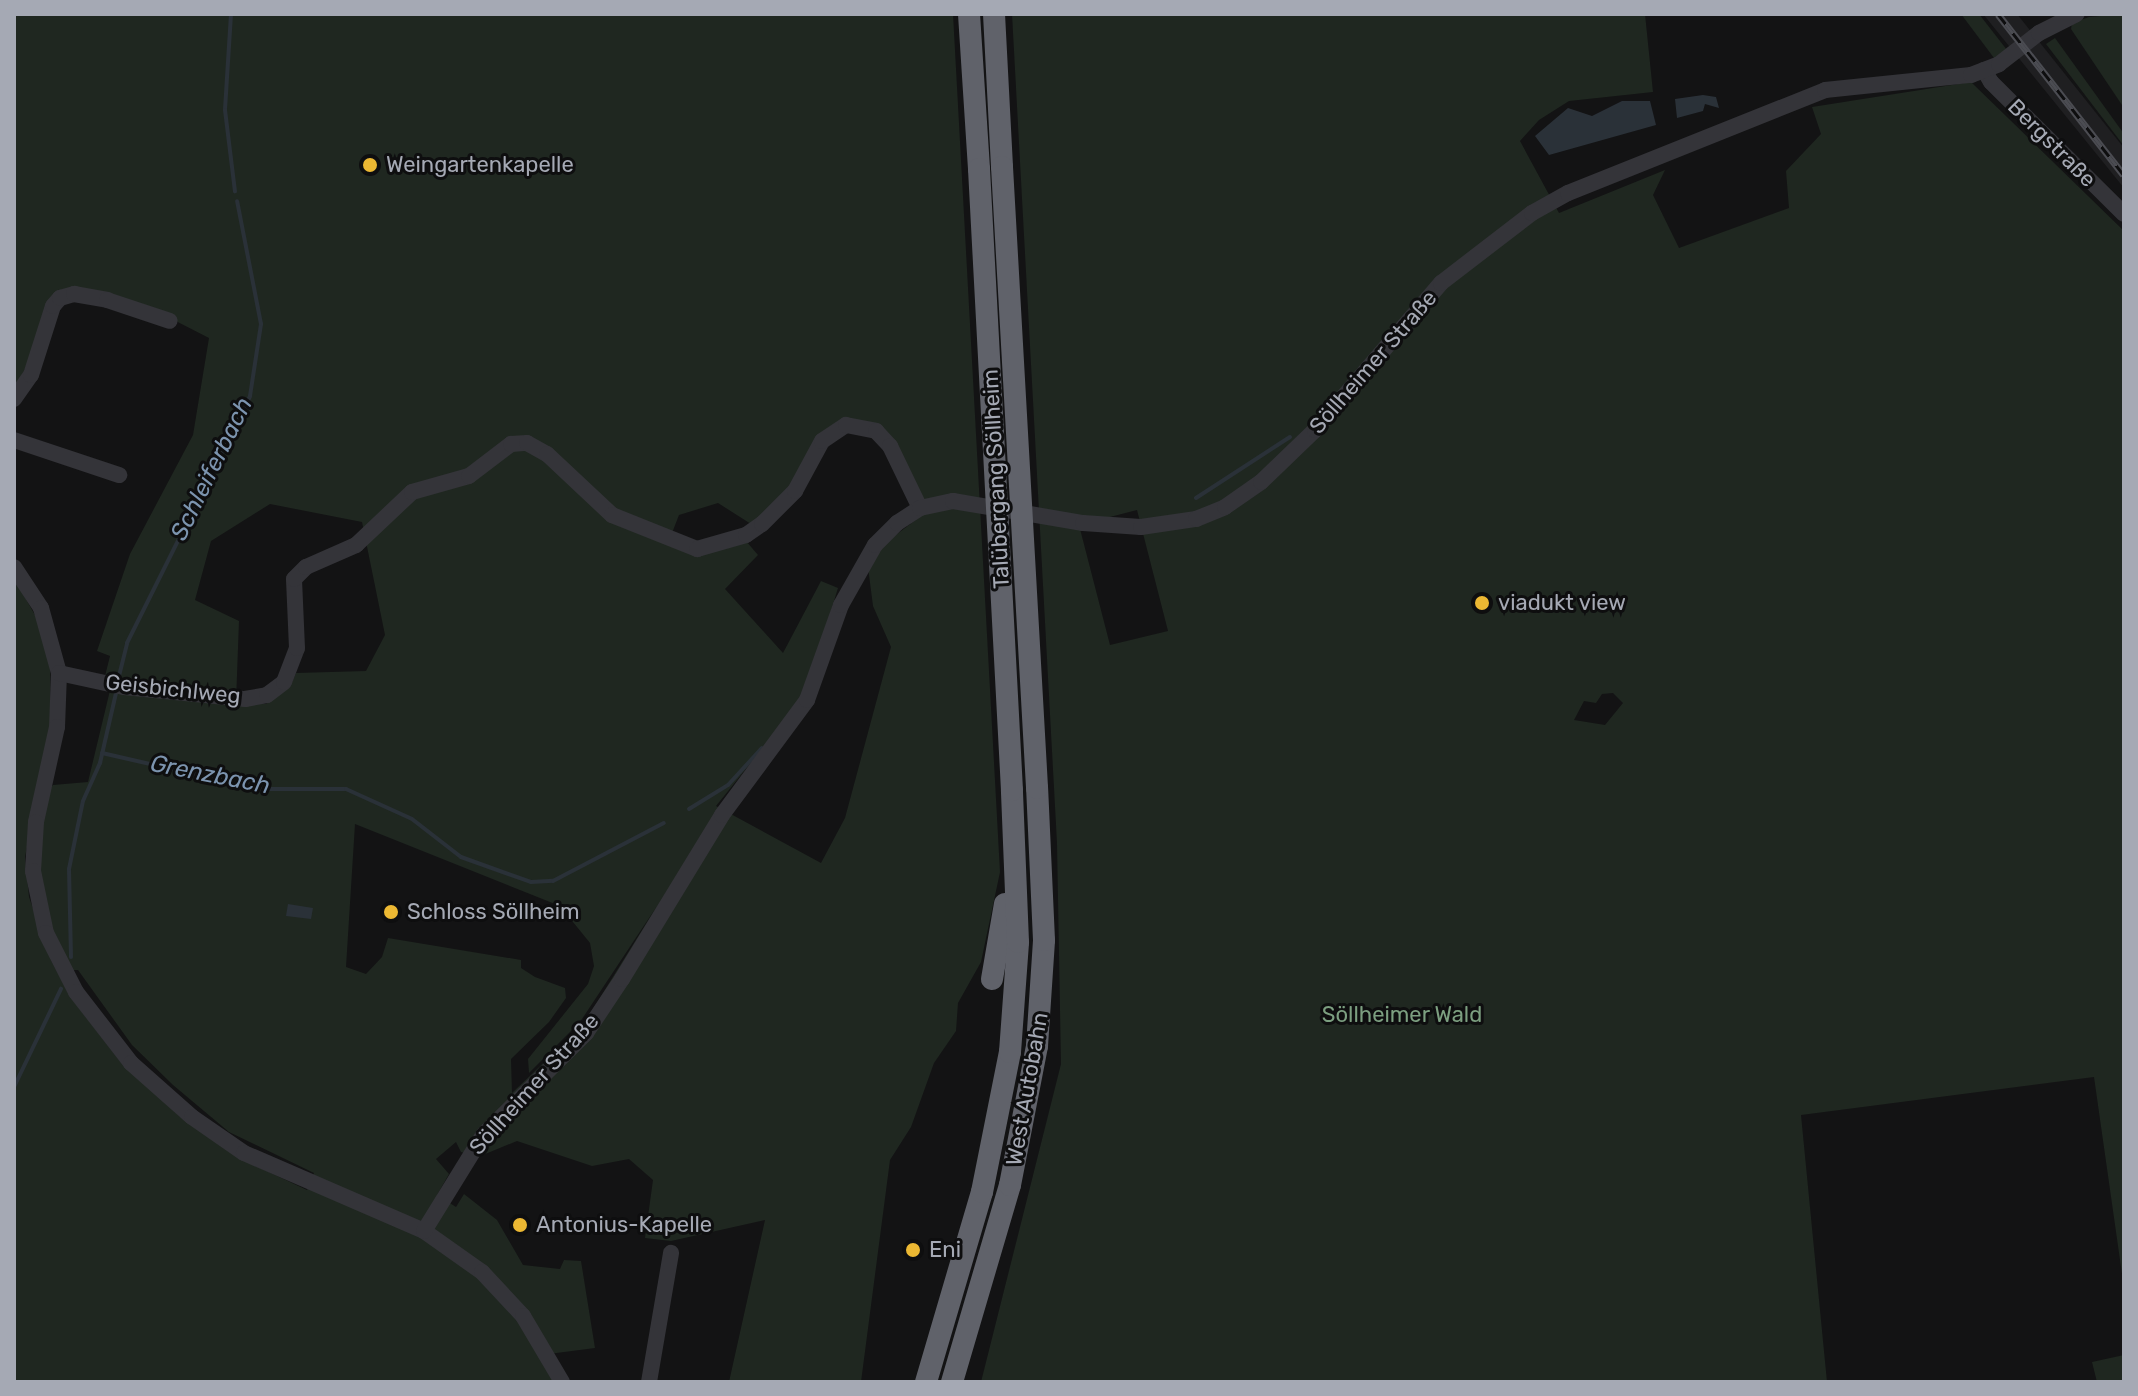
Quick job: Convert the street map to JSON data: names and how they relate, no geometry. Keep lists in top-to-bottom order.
{
  "streets": {
    "highway": ["Talübergang Söllheim", "West Autobahn"],
    "street": ["Bergstraße", "Söllheimer Straße", "Geisbichlweg"]
  },
  "crossings": [
    ["Bergstraße", "Söllheimer Straße"],
    ["Söllheimer Straße", "Geisbichlweg"],
    ["Talübergang Söllheim", "West Autobahn"]
  ],
  "water": ["Schleiferbach", "Grenzbach"],
  "parks": ["Söllheimer Wald"],
  "places": [
    "Weingartenkapelle",
    "viadukt view",
    "Schloss Söllheim",
    "Antonius-Kapelle",
    "Eni"
  ]
}
